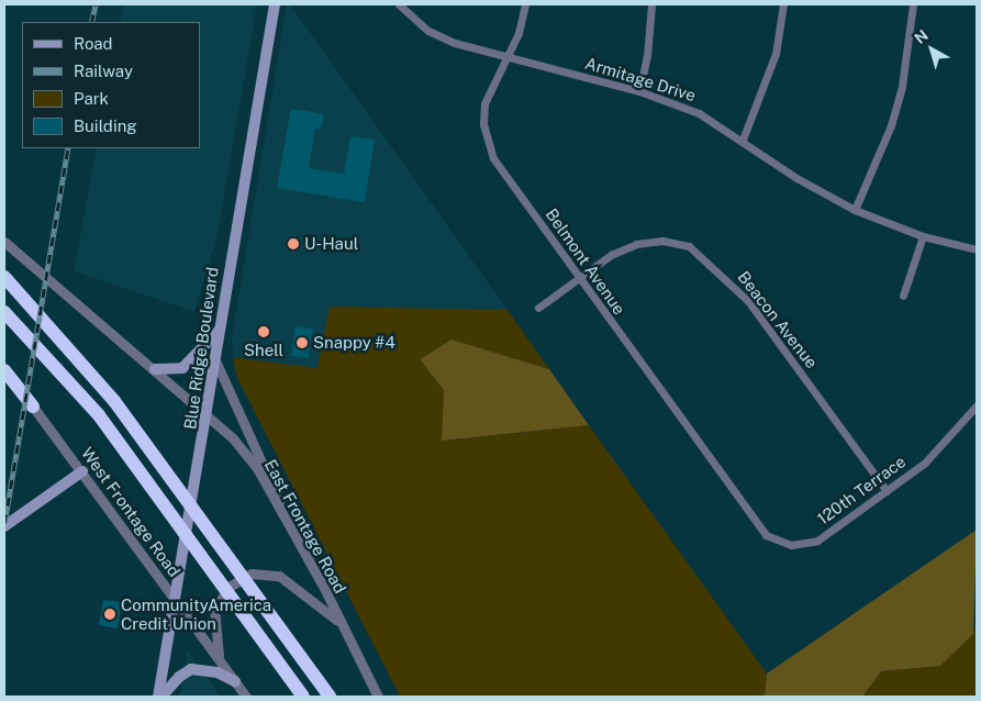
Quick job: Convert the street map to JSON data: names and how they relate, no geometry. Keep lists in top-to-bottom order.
{
  "streets": {
    "main road": ["Blue Ridge Boulevard"],
    "street": [
      "Armitage Drive",
      "Belmont Avenue",
      "Beacon Avenue",
      "120th Terrace",
      "West Frontage Road",
      "East Frontage Road"
    ]
  },
  "crossings": [
    ["Armitage Drive", "Belmont Avenue"],
    ["Belmont Avenue", "Beacon Avenue"],
    ["Belmont Avenue", "120th Terrace"],
    ["Beacon Avenue", "120th Terrace"],
    ["Blue Ridge Boulevard", "West Frontage Road"],
    ["Blue Ridge Boulevard", "East Frontage Road"]
  ],
  "places": [
    "U-Haul",
    "Shell",
    "Snappy #4",
    "CommunityAmerica Credit Union"
  ],
  "legend": [
    "Road",
    "Railway",
    "Park",
    "Building"
  ],
  "north": "top left"
}
